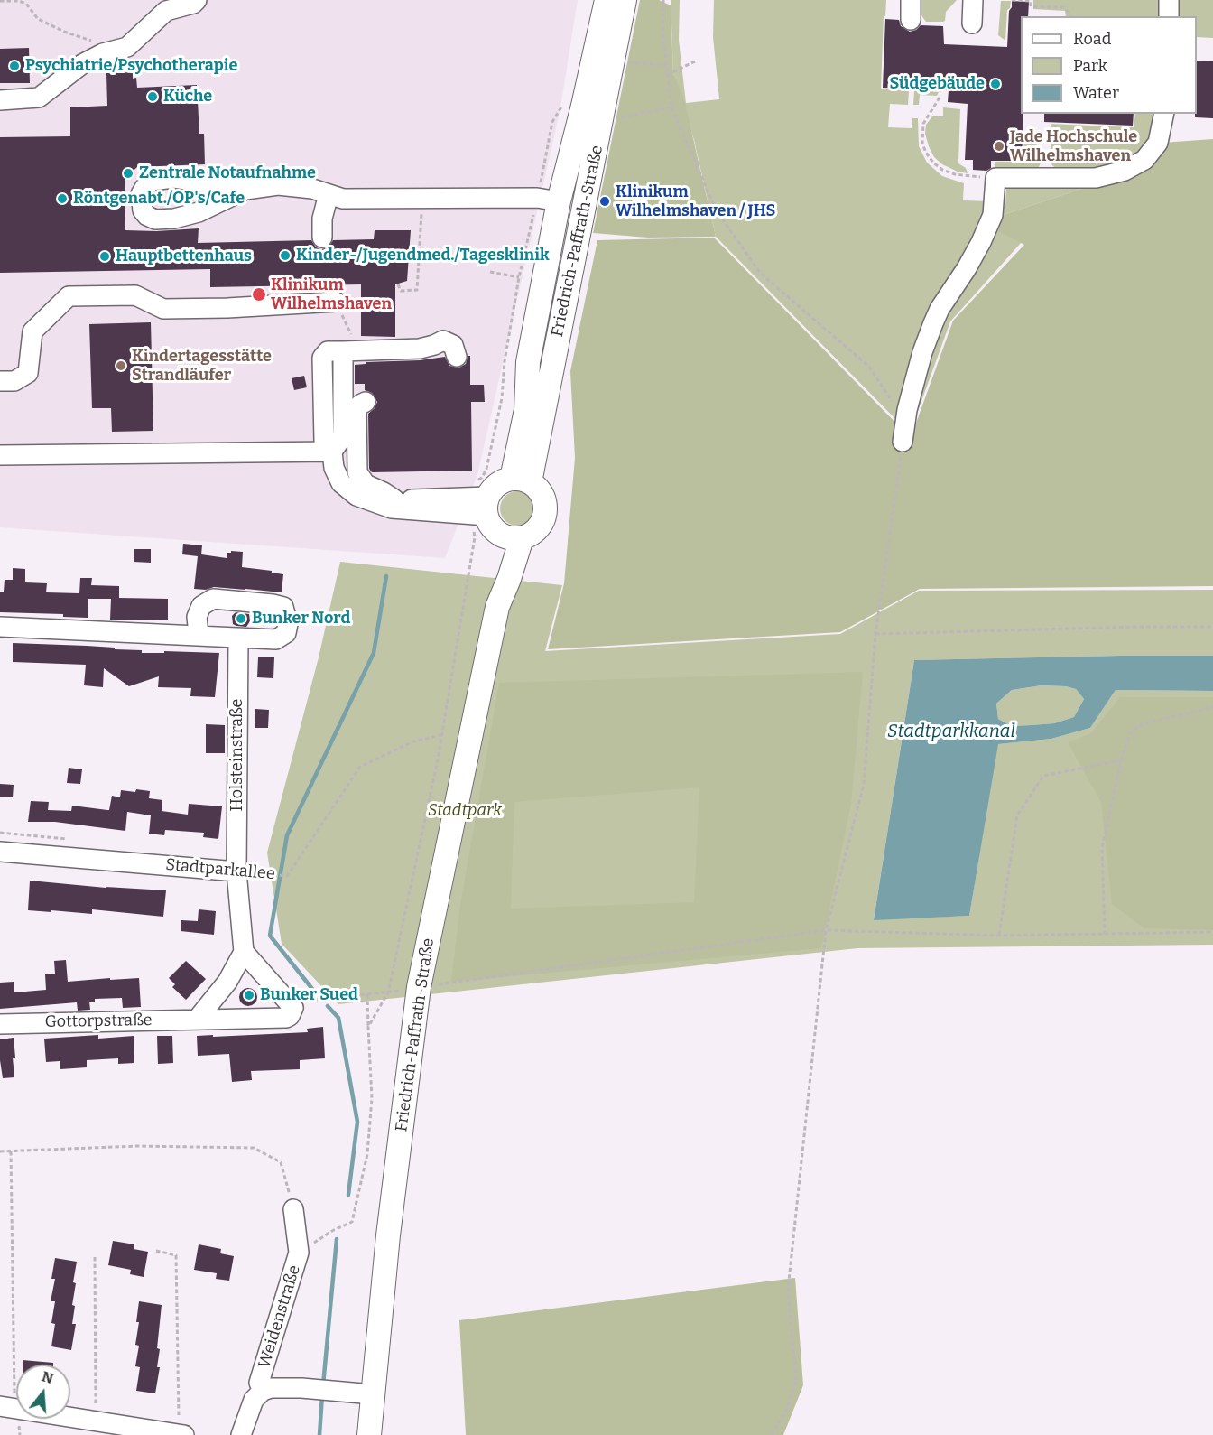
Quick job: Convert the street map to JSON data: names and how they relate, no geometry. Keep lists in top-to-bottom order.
{
  "streets": {
    "main road": ["Friedrich-Paffrath-Straße"],
    "street": [
      "Holsteinstraße",
      "Stadtparkallee",
      "Gottorpstraße",
      "Weidenstraße"
    ]
  },
  "crossings": [
    ["Holsteinstraße", "Stadtparkallee"]
  ],
  "water": ["Stadtparkkanal"],
  "parks": ["Stadtpark"],
  "places": [
    "Psychiatrie/Psychotherapie",
    "Südgebäude",
    "Küche",
    "Jade Hochschule Wilhelmshaven",
    "Zentrale Notaufnahme",
    "Röntgenabt./OP's/Cafe",
    "Klinikum Wilhelmshaven / JHS",
    "Kinder-/Jugendmed./Tagesklinik",
    "Hauptbettenhaus",
    "Klinikum Wilhelmshaven",
    "Kindertagesstätte Strandläufer",
    "Bunker Nord",
    "Bunker Sued"
  ],
  "legend": ["Road", "Park", "Water"],
  "north": "top"
}
